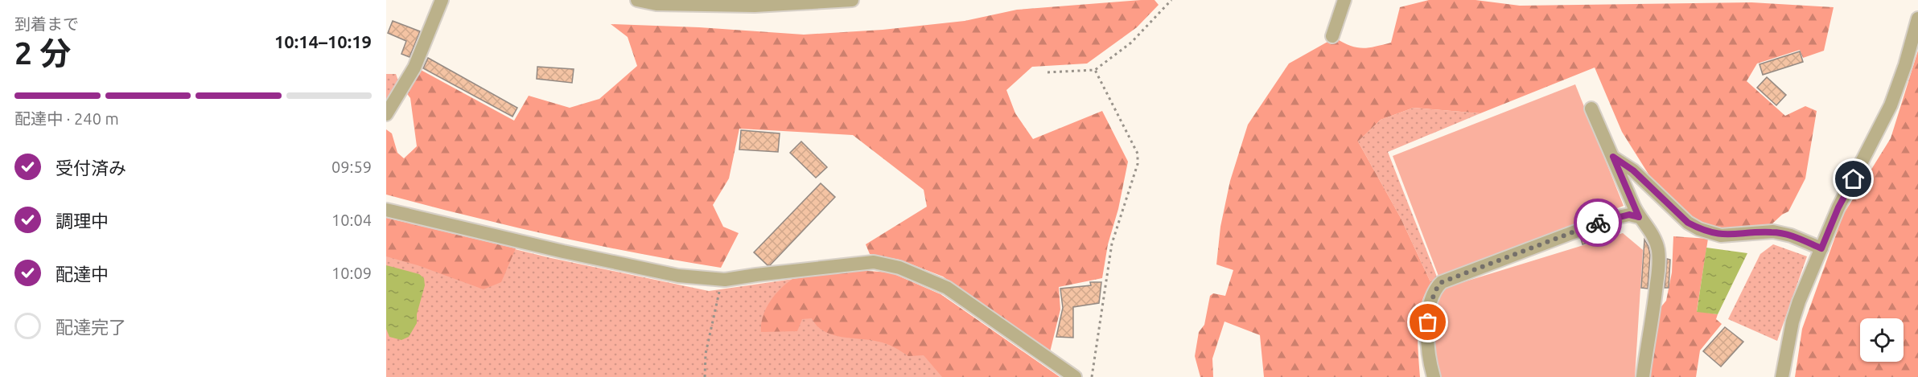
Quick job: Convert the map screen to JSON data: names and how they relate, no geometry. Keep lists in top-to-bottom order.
{
  "page": {
    "heading": ["2 分", "到着まで", "10:14–10:19"],
    "bar": "配達中 · 240 m",
    "list": [
      ["受付済み", "09:59"],
      ["調理中", "10:04"],
      ["配達中", "10:09"],
      "配達完了"
    ]
  }
}
